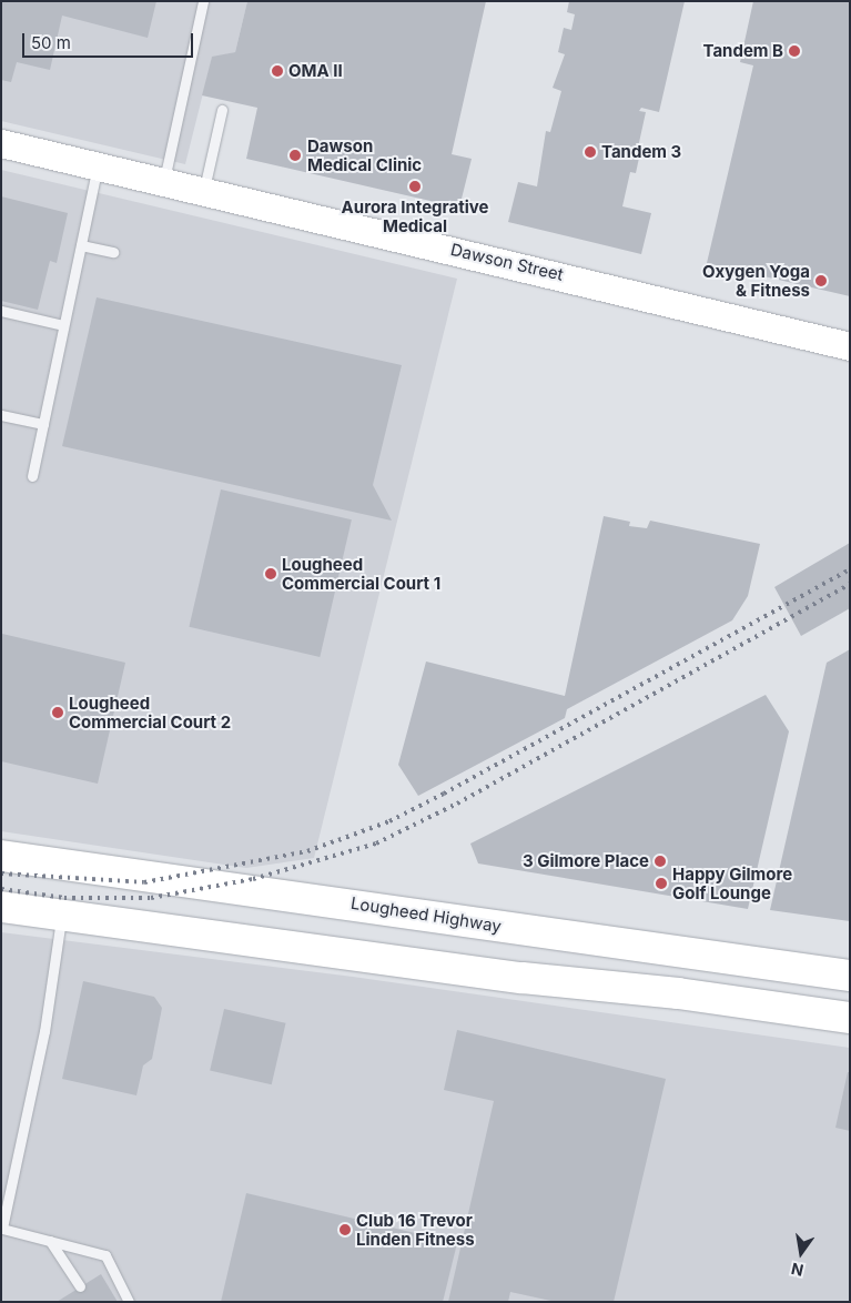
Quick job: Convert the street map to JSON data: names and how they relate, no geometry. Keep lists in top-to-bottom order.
{
  "streets": {
    "main road": ["Lougheed Highway"],
    "street": ["Dawson Street"]
  },
  "places": [
    "Tandem B",
    "OMA II",
    "Tandem 3",
    "Dawson Medical Clinic",
    "Aurora Integrative Medical",
    "Oxygen Yoga & Fitness",
    "Lougheed Commercial Court 1",
    "Lougheed Commercial Court 2",
    "3 Gilmore Place",
    "Happy Gilmore Golf Lounge",
    "Club 16 Trevor Linden Fitness"
  ],
  "scale_bar": "50 m",
  "north": "bottom"
}
